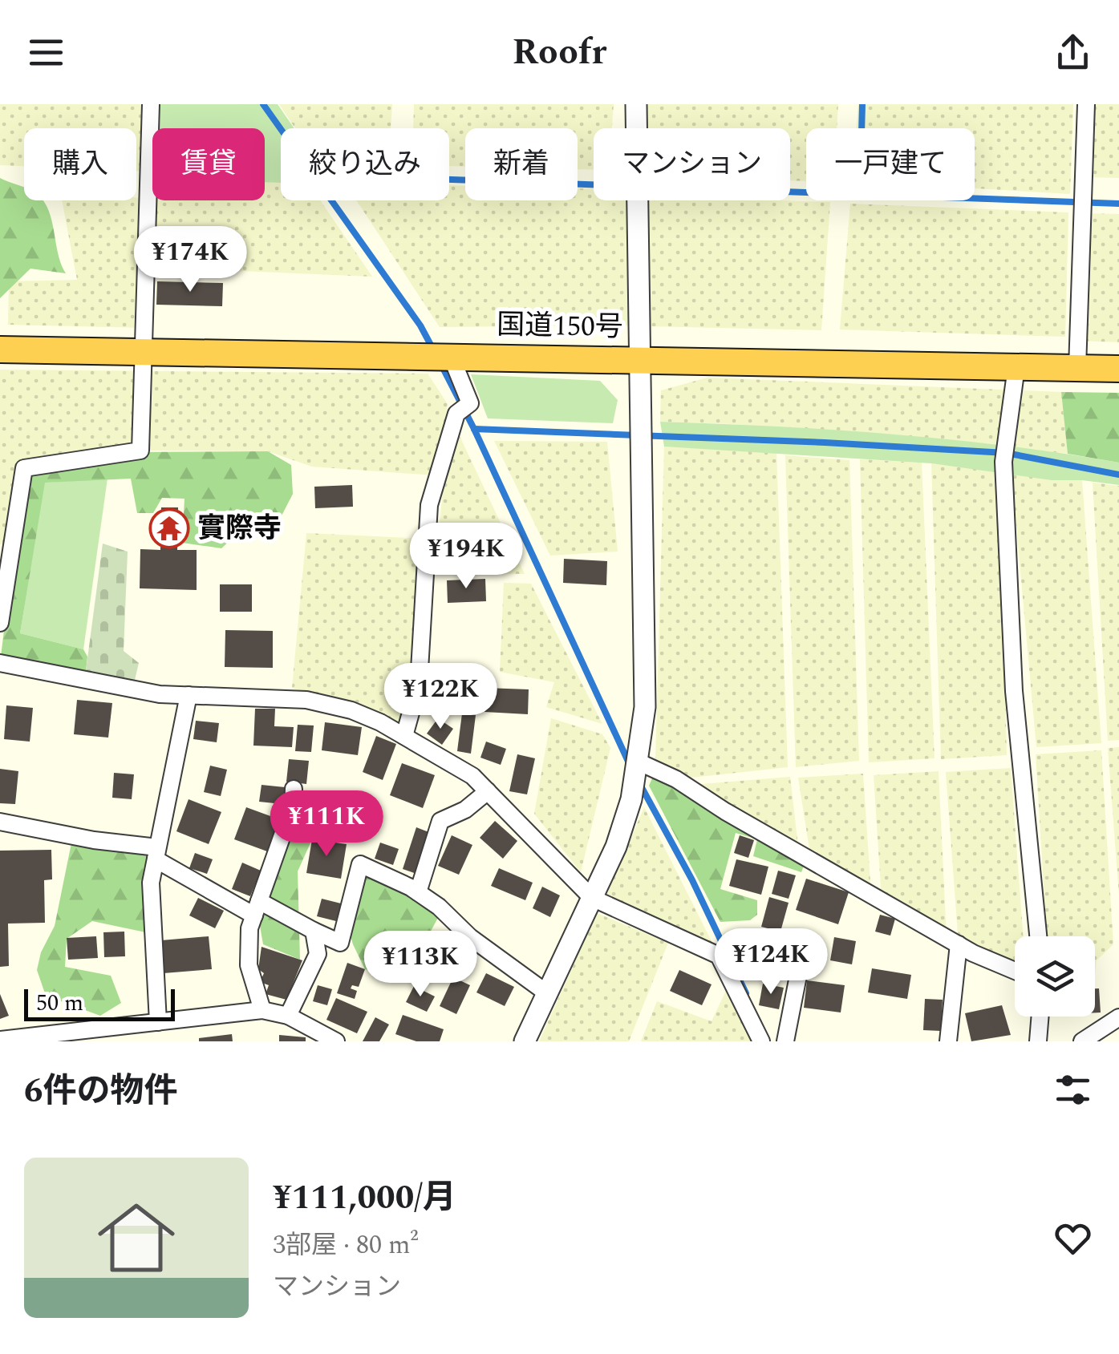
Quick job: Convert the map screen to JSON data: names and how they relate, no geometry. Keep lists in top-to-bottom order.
{
  "streets": {
    "highway": ["国道150号"]
  },
  "places": {
    "temple": ["實際寺"]
  },
  "scale_bar": "50 m",
  "page": {
    "header": "Roofr",
    "chip": [
      "購入",
      "賃貸",
      "絞り込み",
      "新着",
      "マンション",
      "一戸建て"
    ],
    "price": [
      "¥174K",
      "¥194K",
      "¥122K",
      "¥111K",
      "¥124K",
      "¥113K"
    ],
    "scale": "50 m",
    "heading": "6件の物件",
    "list": [
      {
        "name": "¥111,000/月",
        "note": "3部屋 · 80 m² · マンション"
      }
    ]
  }
}
